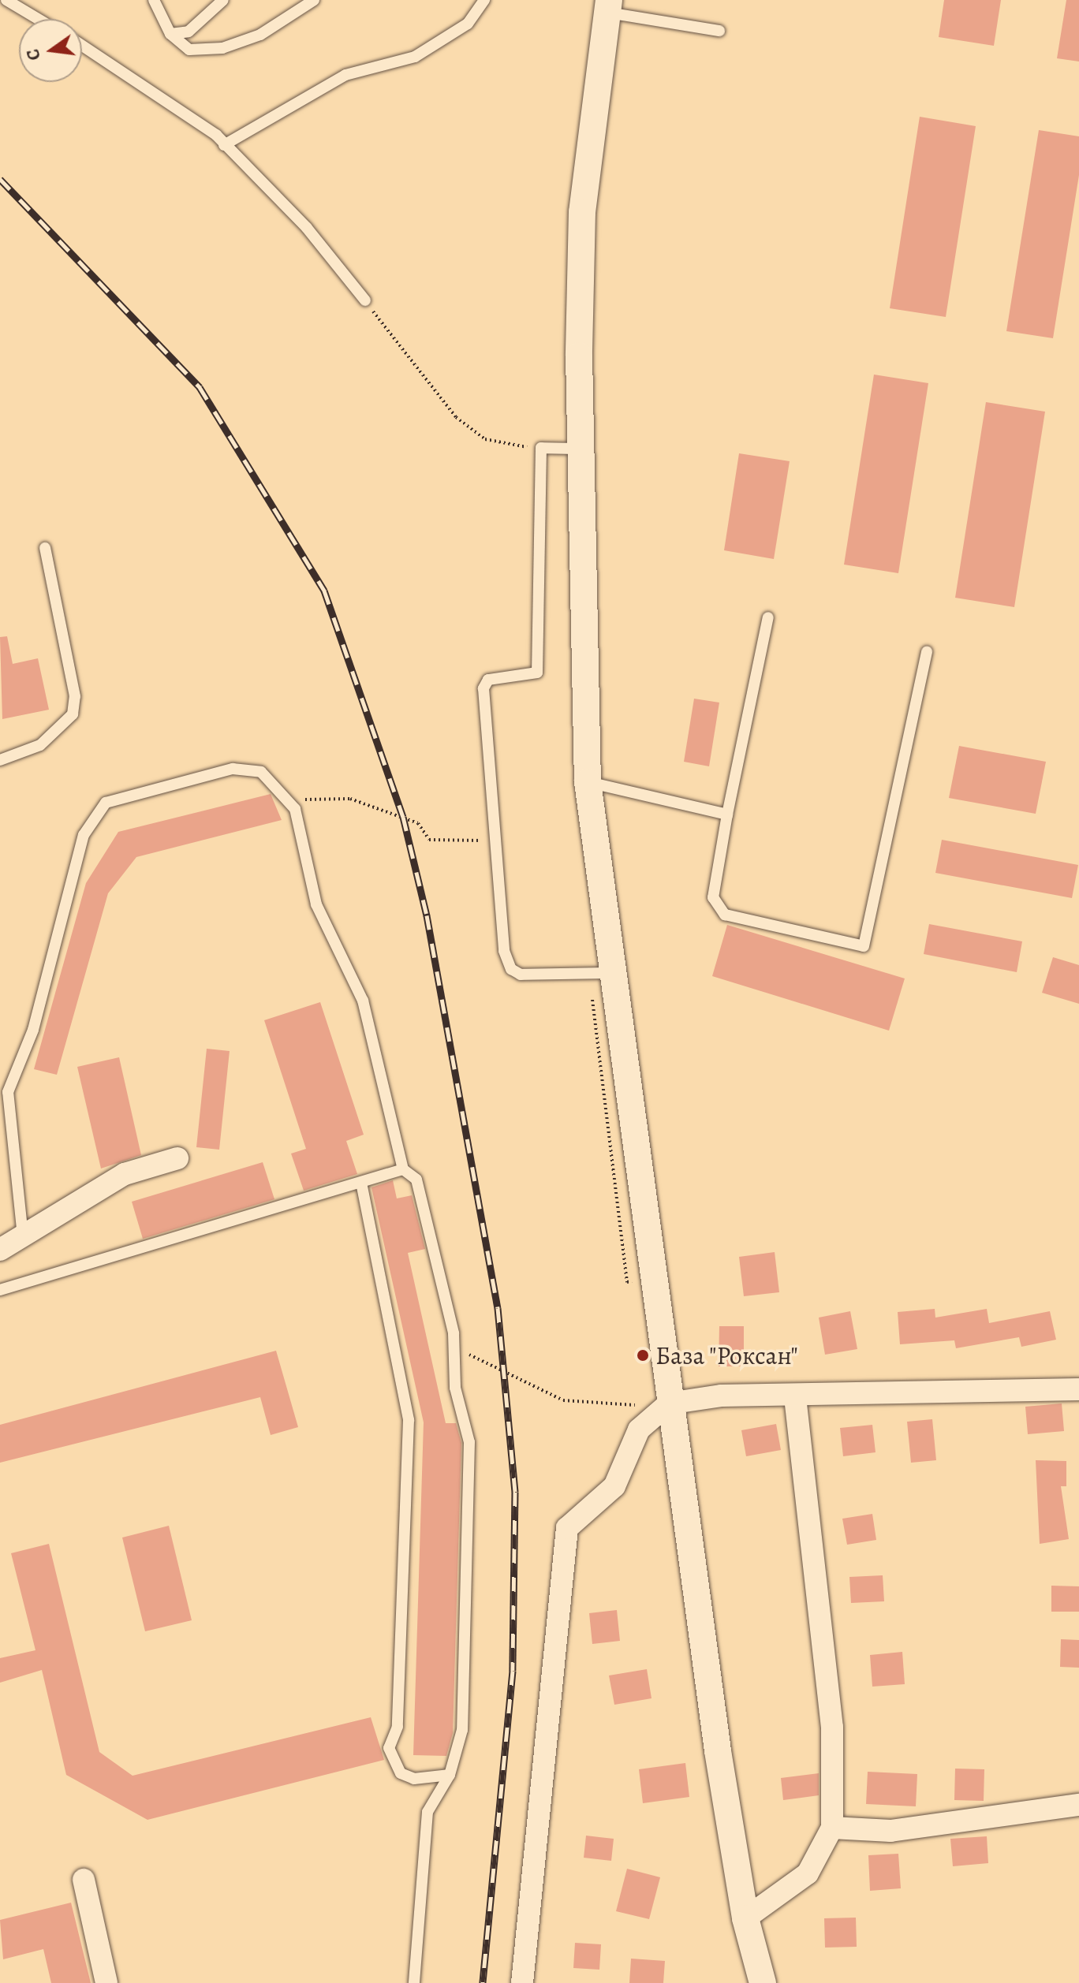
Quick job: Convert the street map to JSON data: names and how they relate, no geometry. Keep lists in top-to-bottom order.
{
  "places": ["База \"Роксан\""],
  "north": "left"
}
